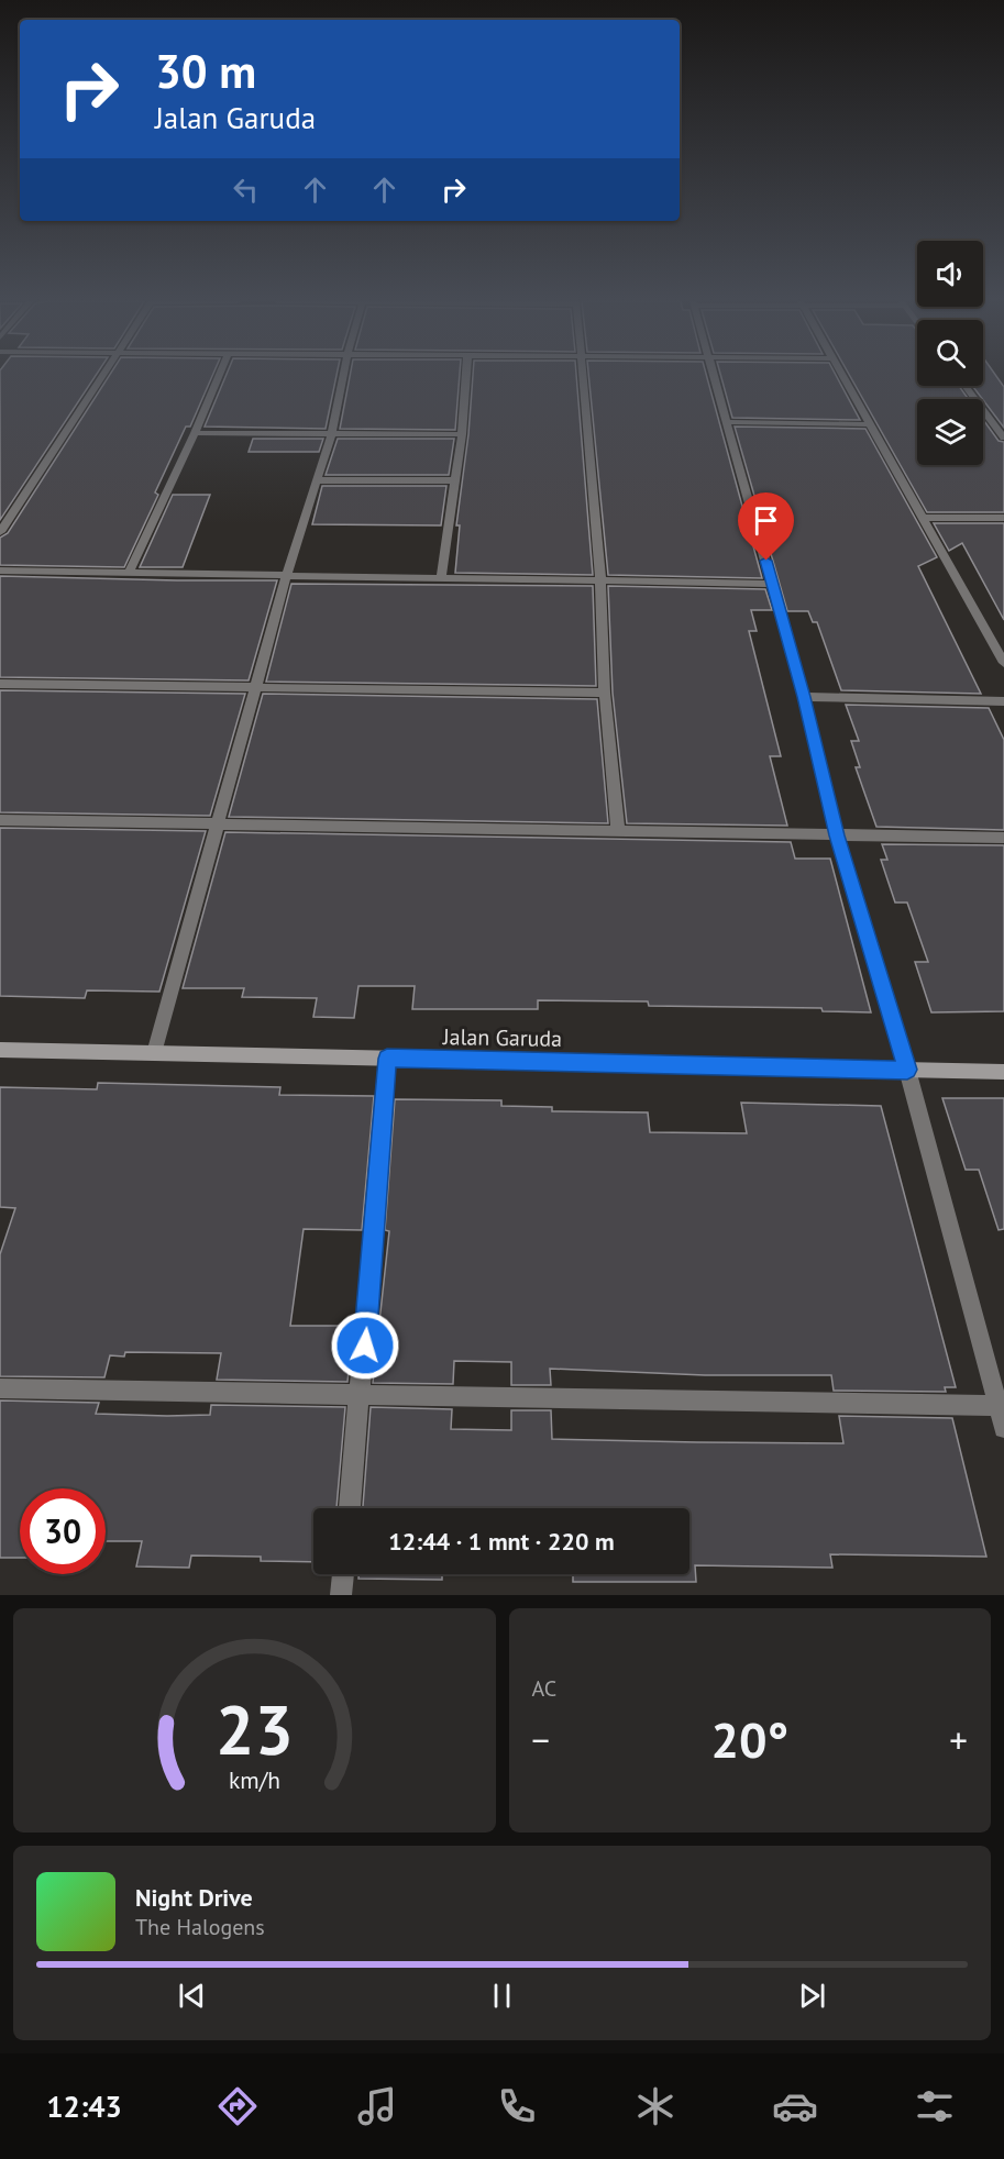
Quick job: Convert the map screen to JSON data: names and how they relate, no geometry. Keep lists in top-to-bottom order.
{
  "streets": {
    "street": ["Jalan Garuda"]
  },
  "page": {
    "turn": ["30 m", "Jalan Garuda"],
    "limit": "30",
    "trip": "12:44 · 1 mnt · 220 m",
    "tile": "AC",
    "heat": ["−", "20°", "+"],
    "song": ["Night Drive", "The Halogens"],
    "tabs": "12:43",
    "gauge": ["23", "km/h"]
  }
}
